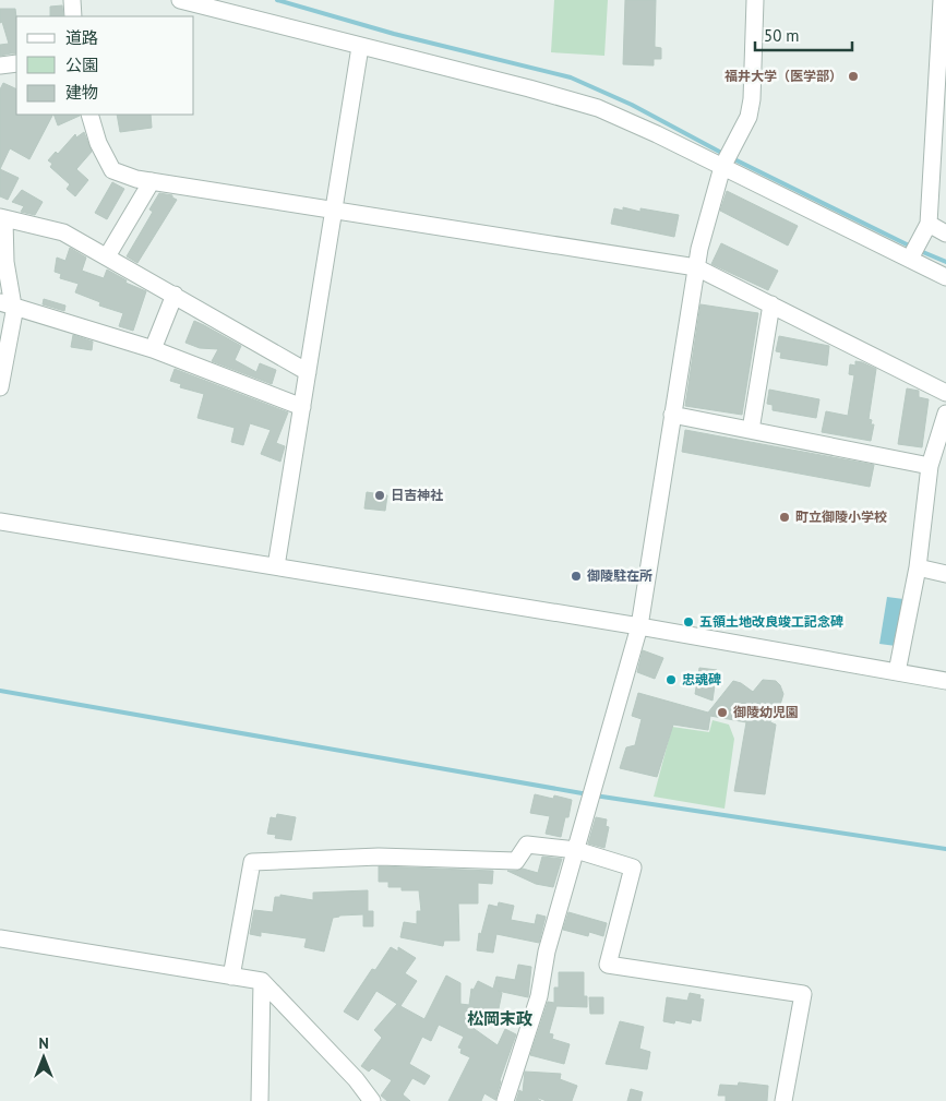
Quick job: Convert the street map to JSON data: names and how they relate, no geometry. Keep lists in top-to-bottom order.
{
  "districts": ["松岡末政"],
  "places": [
    "福井大学（医学部）",
    "日吉神社",
    "町立御陵小学校",
    "御陵駐在所",
    "五領土地改良竣工記念碑",
    "忠魂碑",
    "御陵幼児園"
  ],
  "legend": ["道路", "公園", "建物"],
  "scale_bar": "50 m",
  "north": "top"
}
